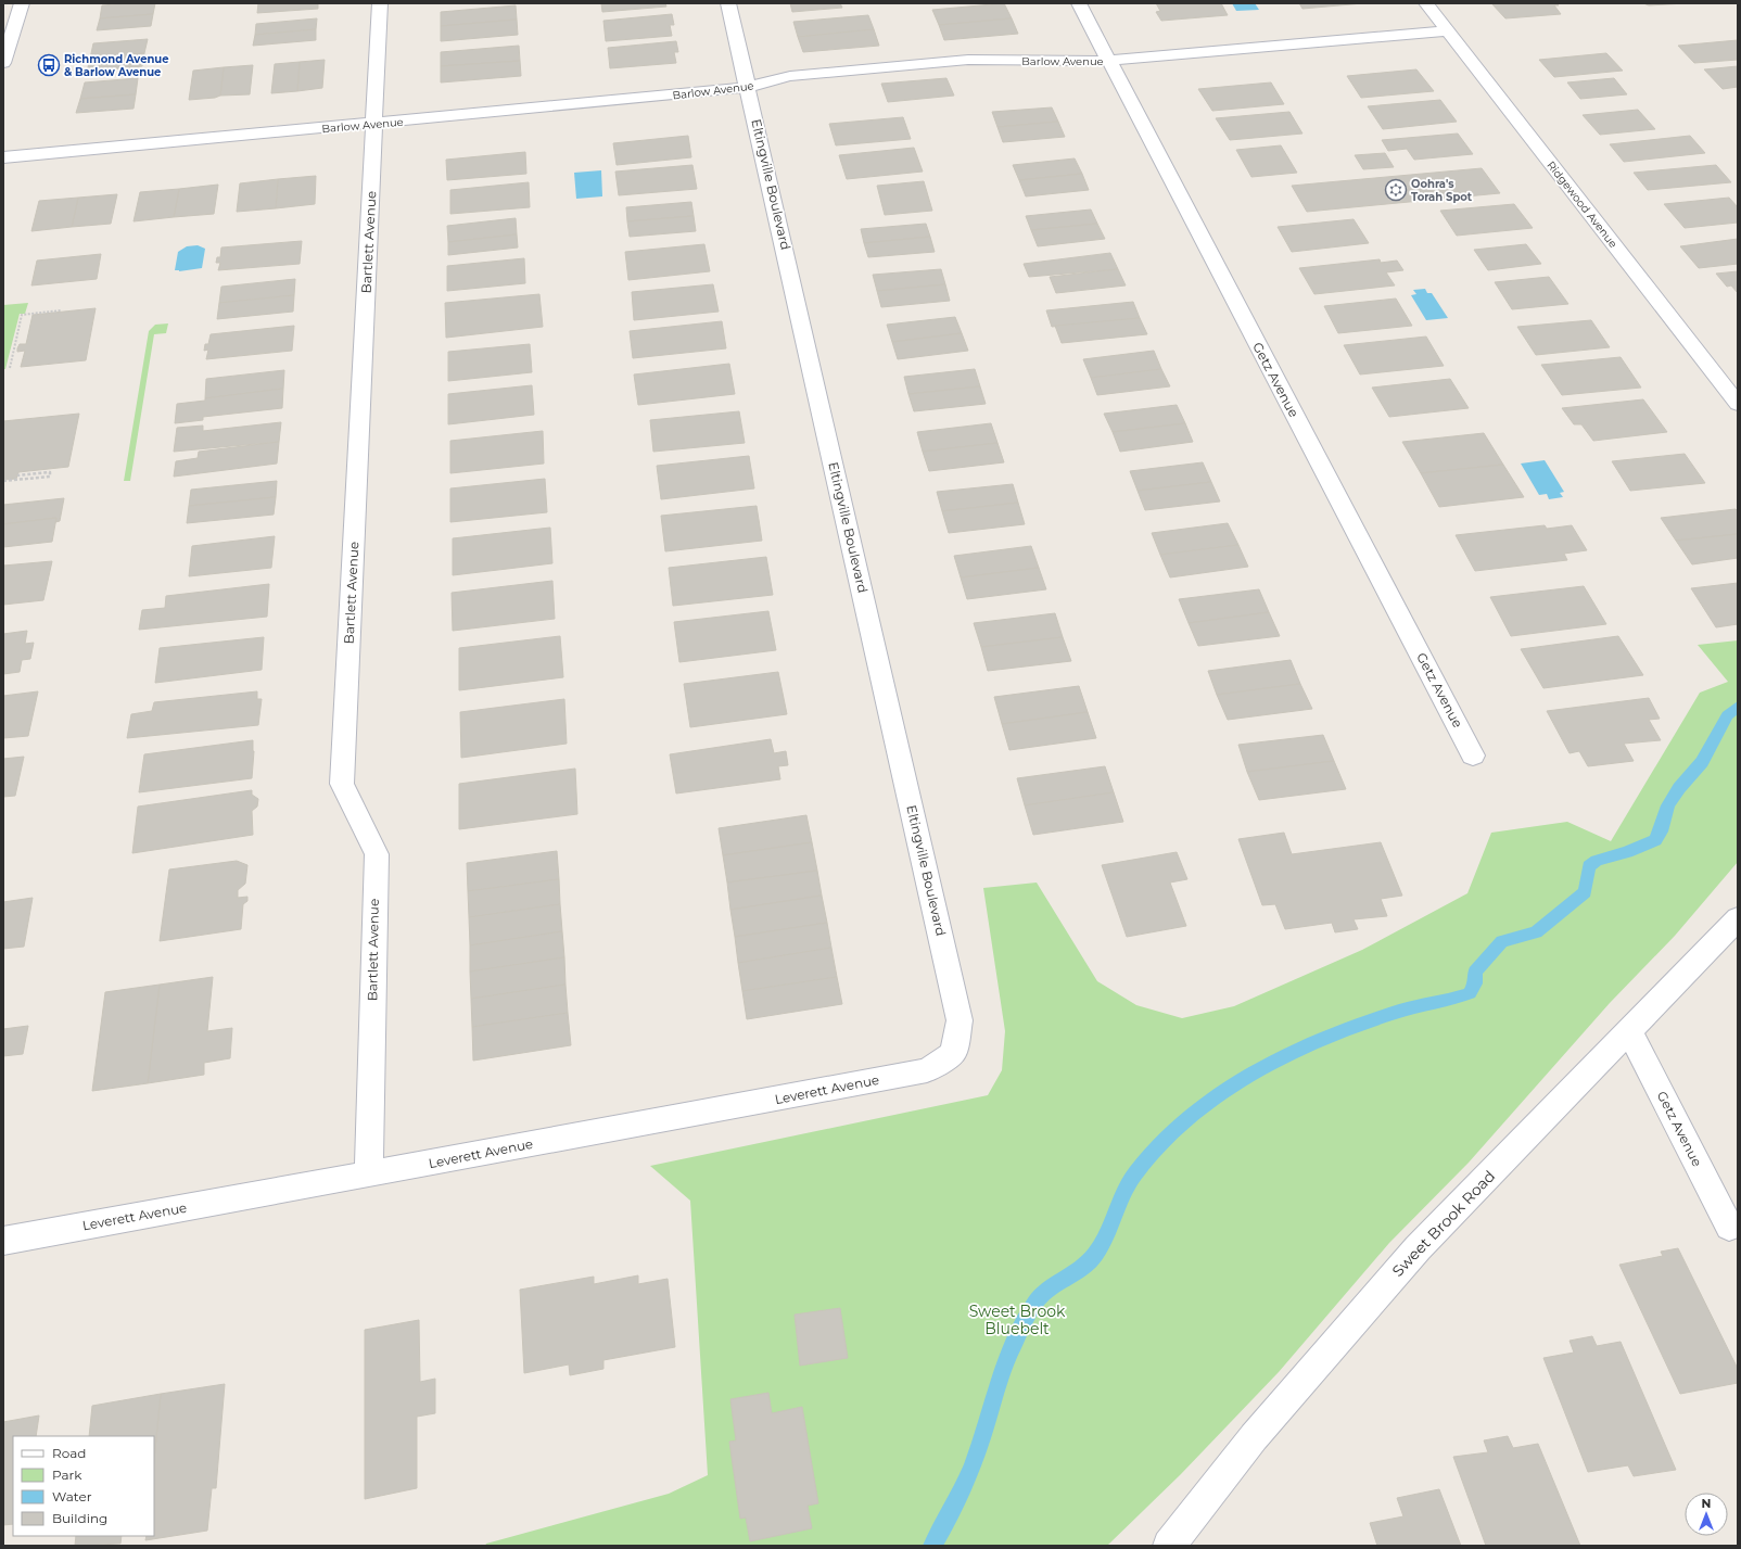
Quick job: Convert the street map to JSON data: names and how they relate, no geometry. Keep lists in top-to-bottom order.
{
  "streets": {
    "street": [
      "Barlow Avenue",
      "Eltingville Boulevard",
      "Ridgewood Avenue",
      "Bartlett Avenue",
      "Getz Avenue",
      "Leverett Avenue",
      "Sweet Brook Road"
    ]
  },
  "crossings": [
    ["Barlow Avenue", "Eltingville Boulevard"],
    ["Barlow Avenue", "Ridgewood Avenue"],
    ["Barlow Avenue", "Bartlett Avenue"],
    ["Barlow Avenue", "Getz Avenue"],
    ["Eltingville Boulevard", "Leverett Avenue"],
    ["Bartlett Avenue", "Leverett Avenue"],
    ["Getz Avenue", "Sweet Brook Road"]
  ],
  "parks": ["Sweet Brook Bluebelt"],
  "places": {
    "bus stop": ["Richmond Avenue & Barlow Avenue"],
    "synagogue": ["Oohra's Torah Spot"]
  },
  "legend": [
    "Road",
    "Park",
    "Water",
    "Building"
  ],
  "north": "top"
}
